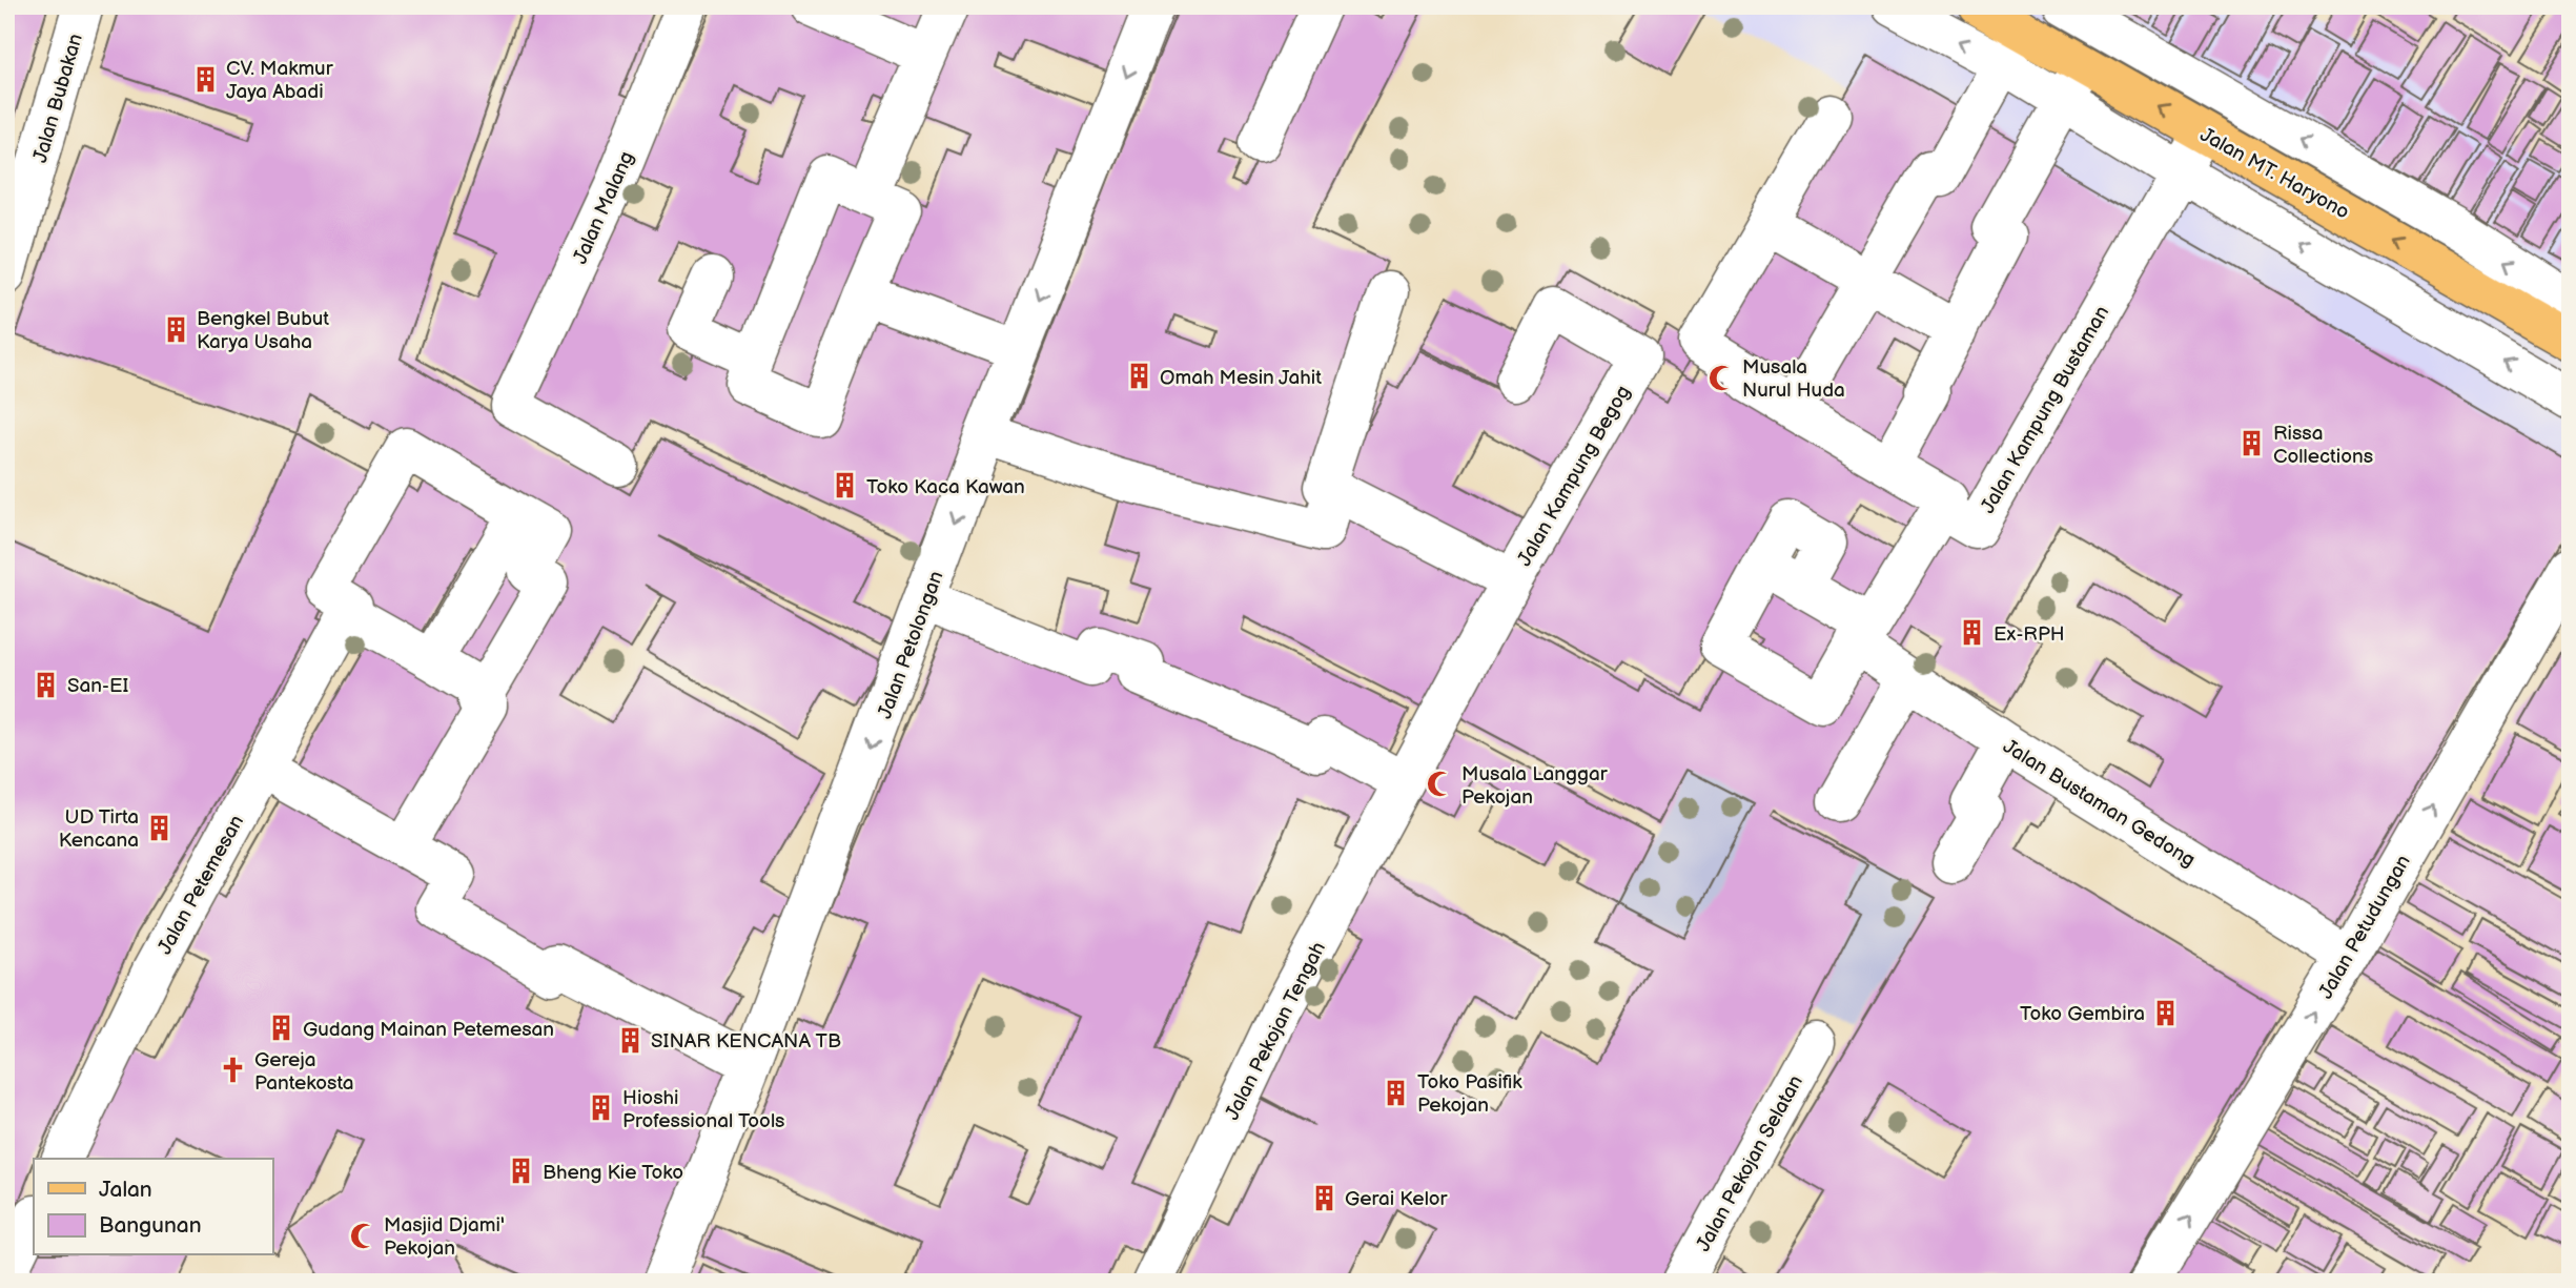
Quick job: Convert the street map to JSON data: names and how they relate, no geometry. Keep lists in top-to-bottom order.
{
  "streets": {
    "main road": ["Jalan MT. Haryono"],
    "street": [
      "Jalan Bubakan",
      "Jalan Malang",
      "Jalan Kampung Bustaman",
      "Jalan Kampung Begog",
      "Jalan Petolongan",
      "Jalan Bustaman Gedong",
      "Jalan Petemesan",
      "Jalan Petudungan",
      "Jalan Pekojan Tengah",
      "Jalan Pekojan Selatan"
    ]
  },
  "crossings": [
    ["Jalan MT. Haryono", "Jalan Kampung Bustaman"],
    ["Jalan Kampung Begog", "Jalan Pekojan Tengah"],
    ["Jalan Bustaman Gedong", "Jalan Petudungan"]
  ],
  "one_way": ["Jalan MT. Haryono", "Jalan Petudungan"],
  "places": {
    "building": [
      "CV. Makmur Jaya Abadi",
      "Bengkel Bubut Karya Usaha",
      "Omah Mesin Jahit",
      "Rissa Collections",
      "Toko Kaca Kawan",
      "Ex-RPH",
      "San-EI",
      "UD Tirta Kencana",
      "Toko Gembira",
      "Gudang Mainan Petemesan",
      "SINAR KENCANA TB",
      "Toko Pasifik Pekojan",
      "Hioshi Professional Tools",
      "Bheng Kie Toko",
      "Gerai Kelor"
    ],
    "mosque": ["Musala Nurul Huda", "Musala Langgar Pekojan", "Masjid Djami' Pekojan"],
    "church": ["Gereja Pantekosta"]
  },
  "legend": ["Jalan", "Bangunan"]
}
